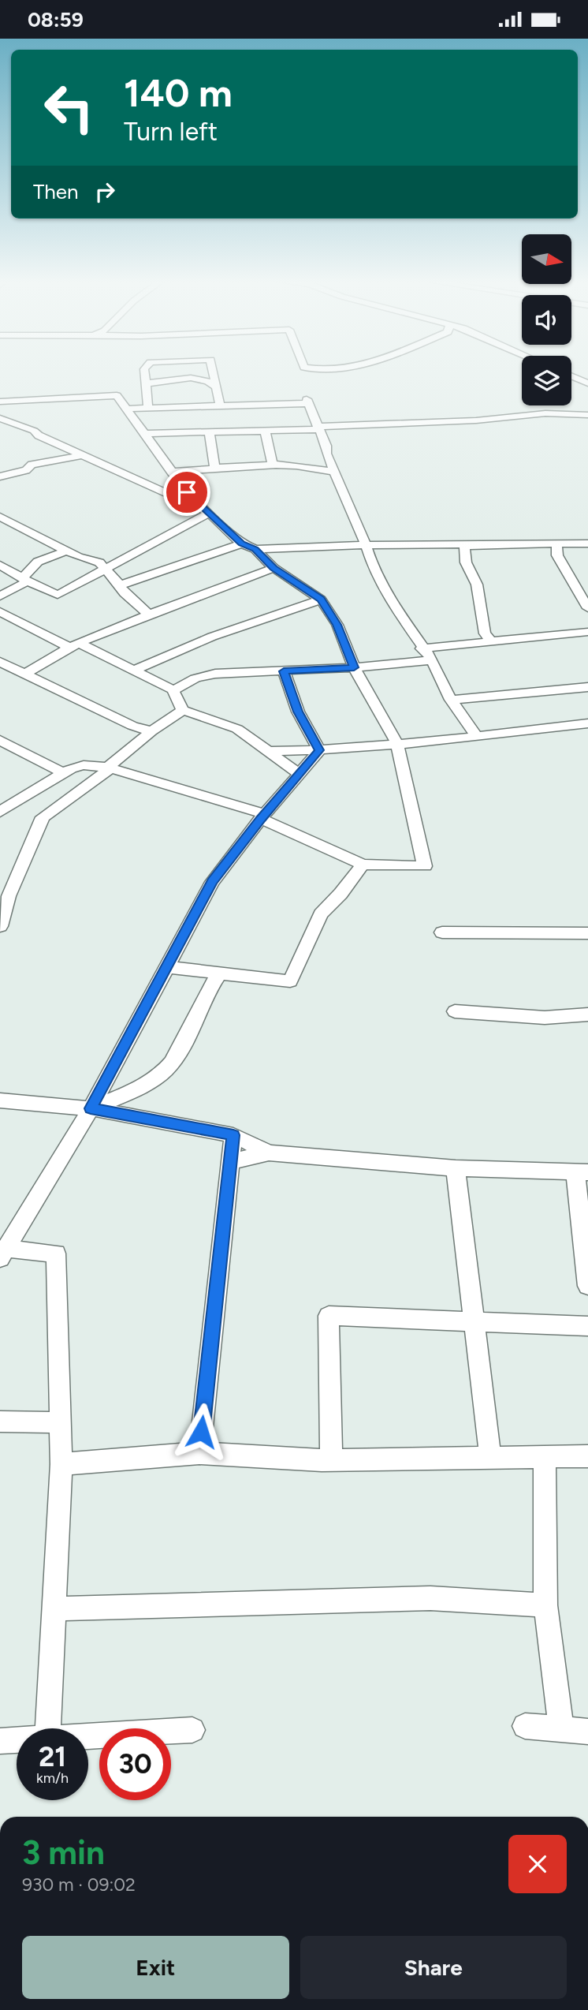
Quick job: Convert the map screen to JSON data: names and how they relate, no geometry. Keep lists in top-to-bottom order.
{
  "north": "right",
  "page": {
    "status": "08:59",
    "turn": ["140 m", "Turn left"],
    "then": "Then",
    "speed": "21 km/h",
    "limit": "30",
    "heading": ["3 min", "930 m · 09:02"],
    "buttons": ["Exit", "Share"]
  }
}
